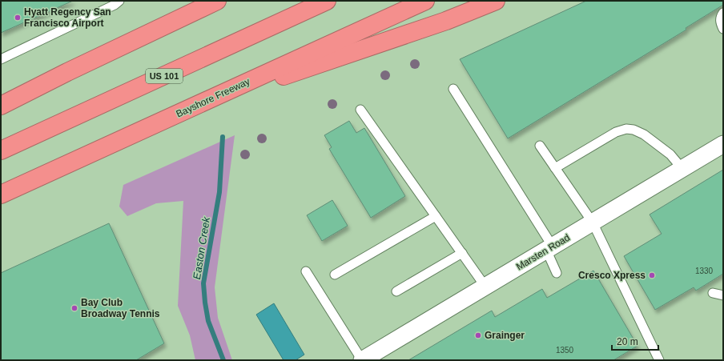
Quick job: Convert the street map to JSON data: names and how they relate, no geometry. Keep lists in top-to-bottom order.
{
  "streets": {
    "highway": ["US 101", "Bayshore Freeway"],
    "street": ["Marsten Road"]
  },
  "water": ["Easton Creek"],
  "places": [
    "Hyatt Regency San Francisco Airport",
    "Cresco Xpress",
    "Bay Club Broadway Tennis",
    "Grainger"
  ],
  "house_numbers": ["1330", "1350"],
  "scale_bar": "20 m"
}
